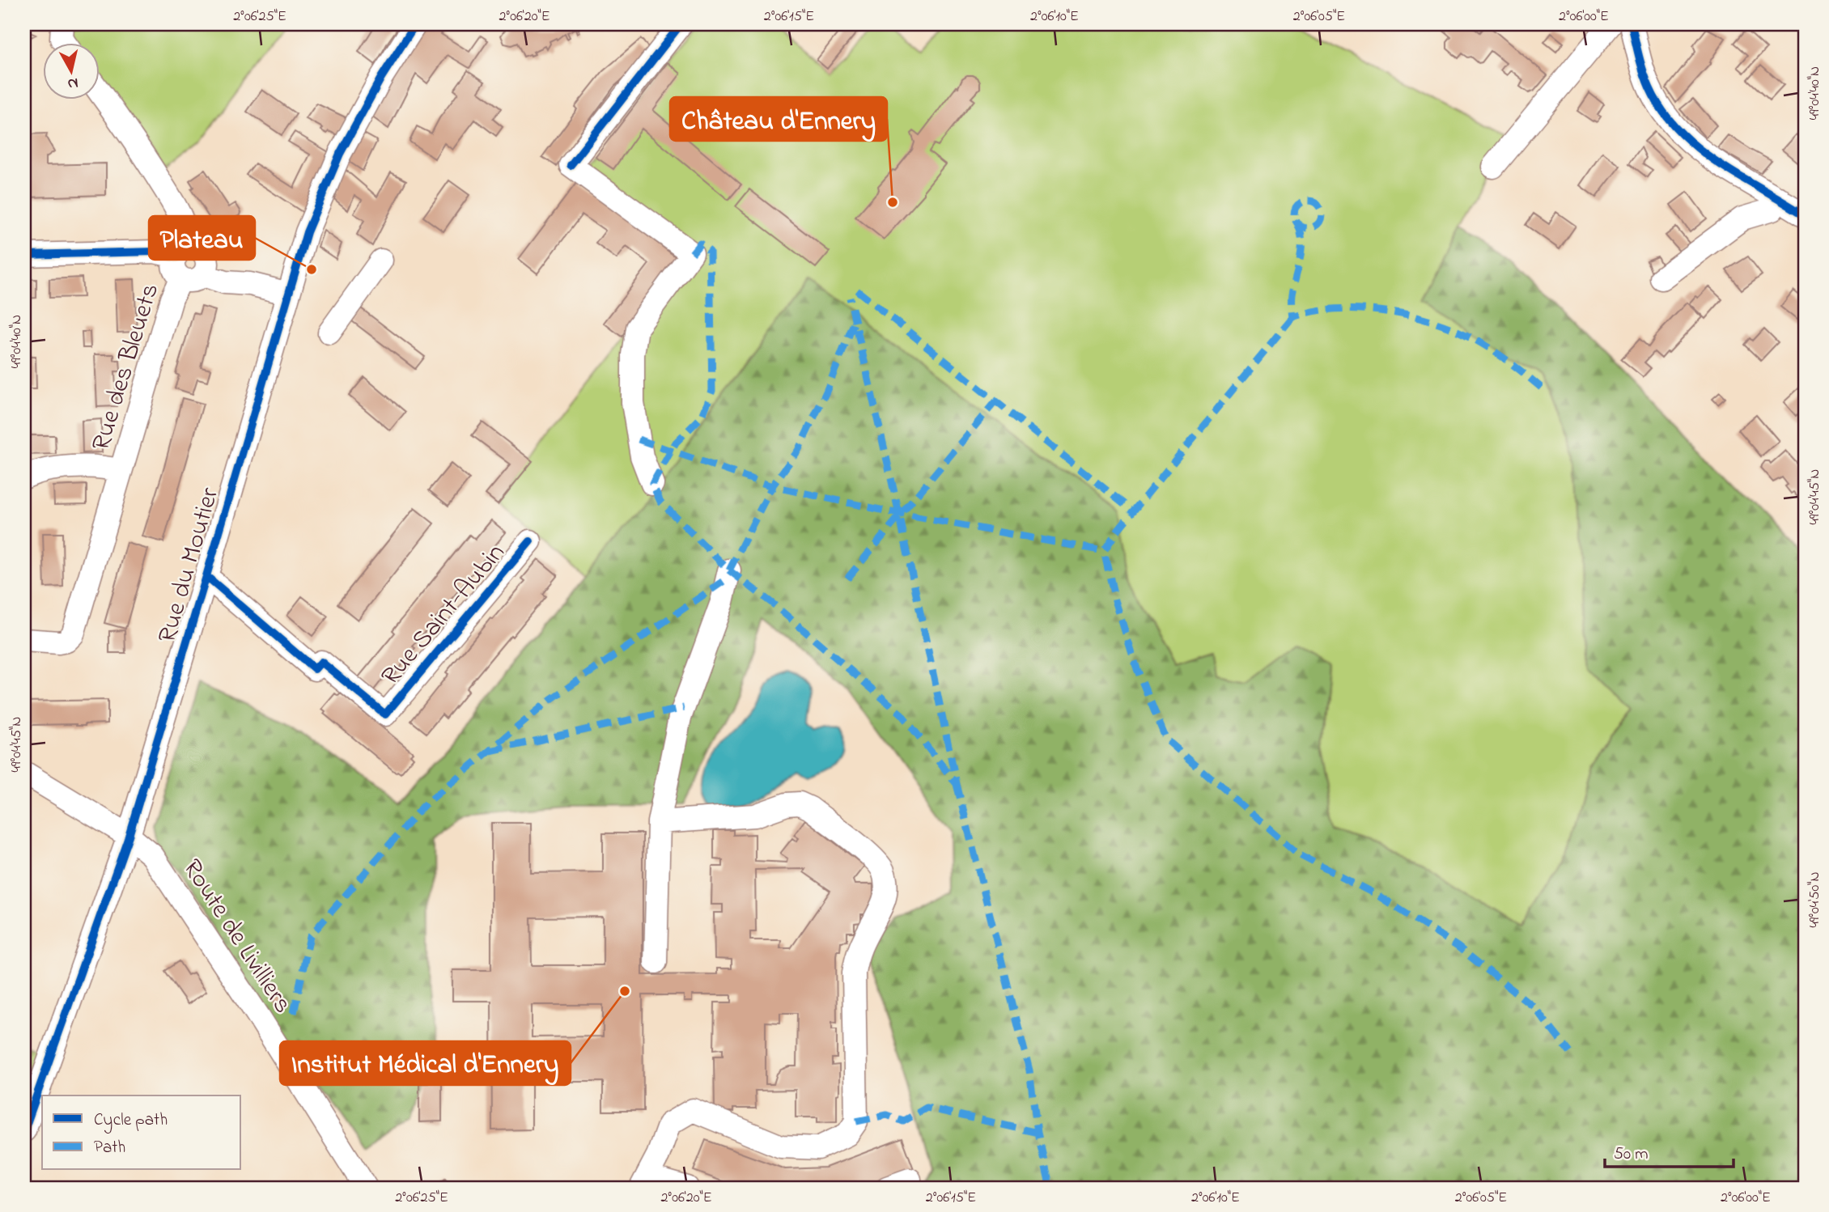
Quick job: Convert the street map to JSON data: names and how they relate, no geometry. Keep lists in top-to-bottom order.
{
  "streets": {
    "street": [
      "Rue des Bleuets",
      "Rue du Moutier",
      "Rue Saint-Aubin",
      "Route de Livilliers"
    ]
  },
  "crossings": [
    ["Rue du Moutier", "Rue Saint-Aubin"],
    ["Rue du Moutier", "Route de Livilliers"]
  ],
  "places": ["Château d'Ennery", "Plateau", "Institut Médical d'Ennery"],
  "legend": ["Cycle path", "Path"],
  "scale_bar": "50 m",
  "north": "bottom",
  "coordinates": [
    "2°06'25\"E",
    "2°06'20\"E",
    "2°06'15\"E",
    "2°06'10\"E",
    "2°06'05\"E",
    "2°06'00\"E",
    "49°04'40\"N",
    "49°04'45\"N",
    "49°04'50\"N"
  ]
}
